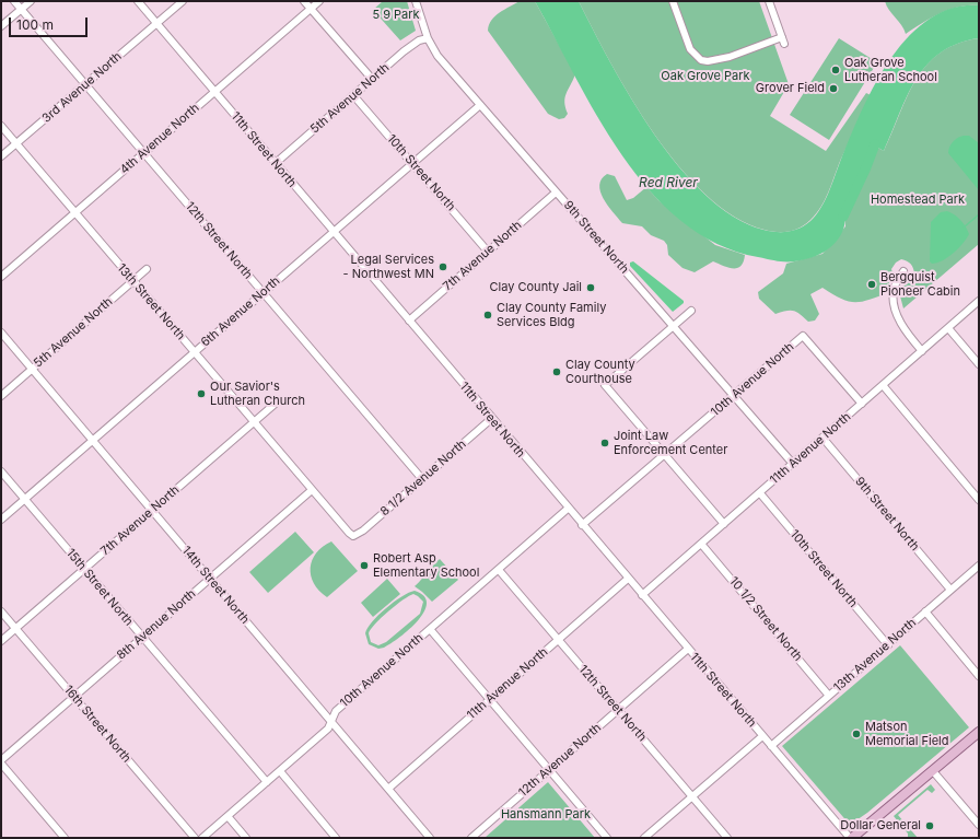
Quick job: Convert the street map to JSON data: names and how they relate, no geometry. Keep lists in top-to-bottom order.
{
  "streets": {
    "street": [
      "3rd Avenue North",
      "5th Avenue North",
      "4th Avenue North",
      "11th Street North",
      "10th Street North",
      "9th Street North",
      "12th Street North",
      "7th Avenue North",
      "13th Street North",
      "6th Avenue North",
      "10th Avenue North",
      "11th Avenue North",
      "8 1/2 Avenue North",
      "14th Street North",
      "15th Street North",
      "10 1/2 Street North",
      "8th Avenue North",
      "13th Avenue North",
      "16th Street North",
      "12th Avenue North"
    ]
  },
  "crossings": [
    ["3rd Avenue North", "11th Street North"],
    ["3rd Avenue North", "12th Street North"],
    ["3rd Avenue North", "13th Street North"],
    ["5th Avenue North", "11th Street North"],
    ["5th Avenue North", "10th Street North"],
    ["5th Avenue North", "9th Street North"],
    ["5th Avenue North", "13th Street North"],
    ["5th Avenue North", "14th Street North"],
    ["4th Avenue North", "11th Street North"],
    ["4th Avenue North", "12th Street North"],
    ["4th Avenue North", "13th Street North"],
    ["11th Street North", "7th Avenue North"],
    ["11th Street North", "6th Avenue North"],
    ["11th Street North", "10th Avenue North"],
    ["11th Street North", "11th Avenue North"],
    ["11th Street North", "8 1/2 Avenue North"],
    ["11th Street North", "13th Avenue North"],
    ["11th Street North", "12th Avenue North"],
    ["10th Street North", "7th Avenue North"],
    ["10th Street North", "6th Avenue North"],
    ["10th Street North", "11th Avenue North"],
    ["10th Street North", "13th Avenue North"],
    ["9th Street North", "7th Avenue North"],
    ["9th Street North", "6th Avenue North"],
    ["9th Street North", "10th Avenue North"],
    ["9th Street North", "11th Avenue North"],
    ["9th Street North", "13th Avenue North"],
    ["12th Street North", "6th Avenue North"],
    ["12th Street North", "10th Avenue North"],
    ["12th Street North", "11th Avenue North"],
    ["12th Street North", "8 1/2 Avenue North"],
    ["12th Street North", "12th Avenue North"],
    ["7th Avenue North", "13th Street North"],
    ["7th Avenue North", "14th Street North"],
    ["7th Avenue North", "15th Street North"],
    ["7th Avenue North", "16th Street North"],
    ["13th Street North", "6th Avenue North"],
    ["13th Street North", "8 1/2 Avenue North"],
    ["13th Street North", "8th Avenue North"],
    ["6th Avenue North", "14th Street North"],
    ["6th Avenue North", "15th Street North"],
    ["10th Avenue North", "11th Avenue North"],
    ["10th Avenue North", "14th Street North"],
    ["10th Avenue North", "15th Street North"],
    ["11th Avenue North", "14th Street North"],
    ["11th Avenue North", "10 1/2 Street North"],
    ["14th Street North", "8th Avenue North"],
    ["15th Street North", "8th Avenue North"],
    ["10 1/2 Street North", "13th Avenue North"],
    ["8th Avenue North", "16th Street North"]
  ],
  "water": ["Red River"],
  "parks": [
    "5 9 Park",
    "Oak Grove Park",
    "Homestead Park",
    "Hansmann Park"
  ],
  "places": [
    "Oak Grove Lutheran School",
    "Grover Field",
    "Legal Services - Northwest MN",
    "Bergquist Pioneer Cabin",
    "Clay County Jail",
    "Clay County Family Services Bldg",
    "Clay County Courthouse",
    "Our Savior's Lutheran Church",
    "Joint Law Enforcement Center",
    "Robert Asp Elementary School",
    "Matson Memorial Field",
    "Dollar General"
  ],
  "scale_bar": "100 m"
}
